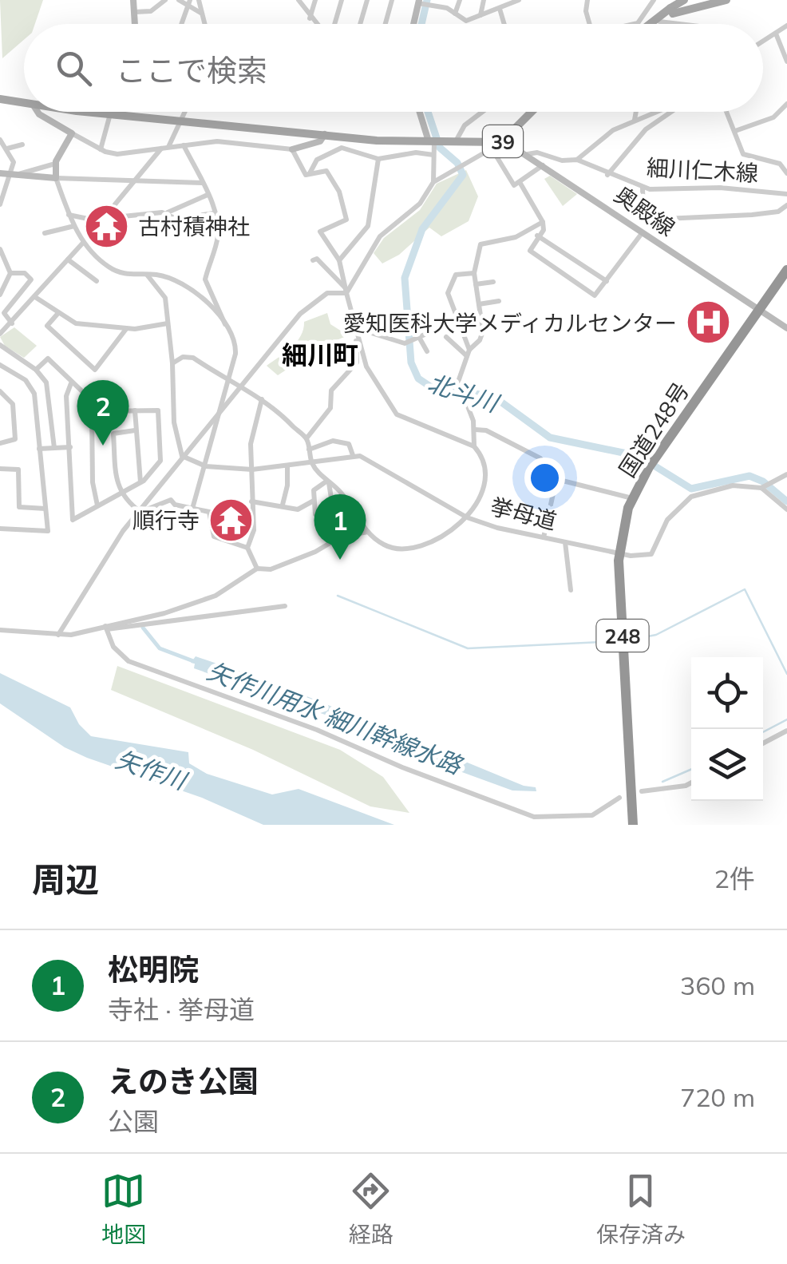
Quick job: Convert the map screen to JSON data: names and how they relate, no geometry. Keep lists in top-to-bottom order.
{
  "streets": {
    "highway": ["国道248号", "248"],
    "main road": ["39"],
    "street": ["細川仁木線", "奥殿線", "挙母道"]
  },
  "crossings": [
    ["39", "奥殿線"],
    ["細川仁木線", "奥殿線"],
    ["奥殿線", "国道248号"],
    ["国道248号", "挙母道"]
  ],
  "districts": ["細川町"],
  "water": ["北斗川", "矢作川用水 細川幹線水路", "矢作川"],
  "places": {
    "temple": ["古村積神社", "順行寺"],
    "hospital": ["愛知医科大学メディカルセンター"]
  },
  "page": {
    "search": "ここで検索",
    "pins": ["2", "1"],
    "heading": ["周辺", "2件"],
    "list": [
      {
        "mark": "1",
        "name": "松明院",
        "note": "寺社 · 挙母道",
        "value": "360 m"
      },
      {
        "mark": "2",
        "name": "えのき公園",
        "note": "公園",
        "value": "720 m"
      }
    ],
    "nav": ["地図", "経路", "保存済み"]
  }
}
